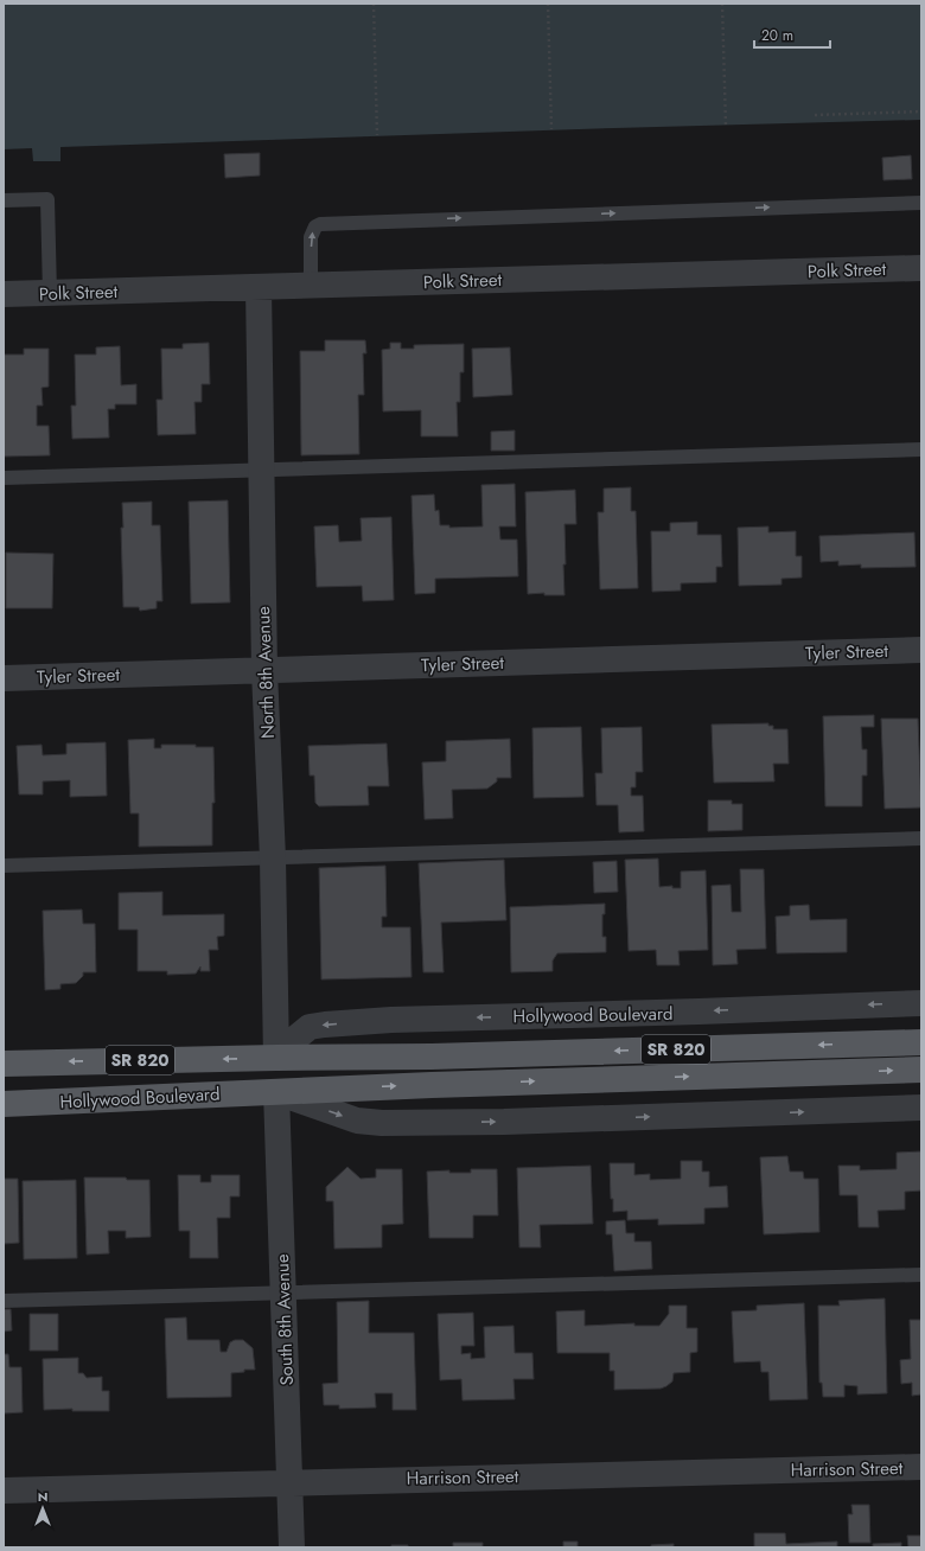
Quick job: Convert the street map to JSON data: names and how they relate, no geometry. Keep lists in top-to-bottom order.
{
  "streets": {
    "main road": ["Hollywood Boulevard", "SR 820"],
    "street": [
      "Polk Street",
      "Tyler Street",
      "North 8th Avenue",
      "South 8th Avenue",
      "Harrison Street"
    ]
  },
  "crossings": [
    ["Polk Street", "North 8th Avenue"],
    ["Tyler Street", "North 8th Avenue"],
    ["North 8th Avenue", "Hollywood Boulevard"],
    ["Hollywood Boulevard", "South 8th Avenue"],
    ["South 8th Avenue", "Harrison Street"]
  ],
  "scale_bar": "20 m",
  "north": "top"
}
